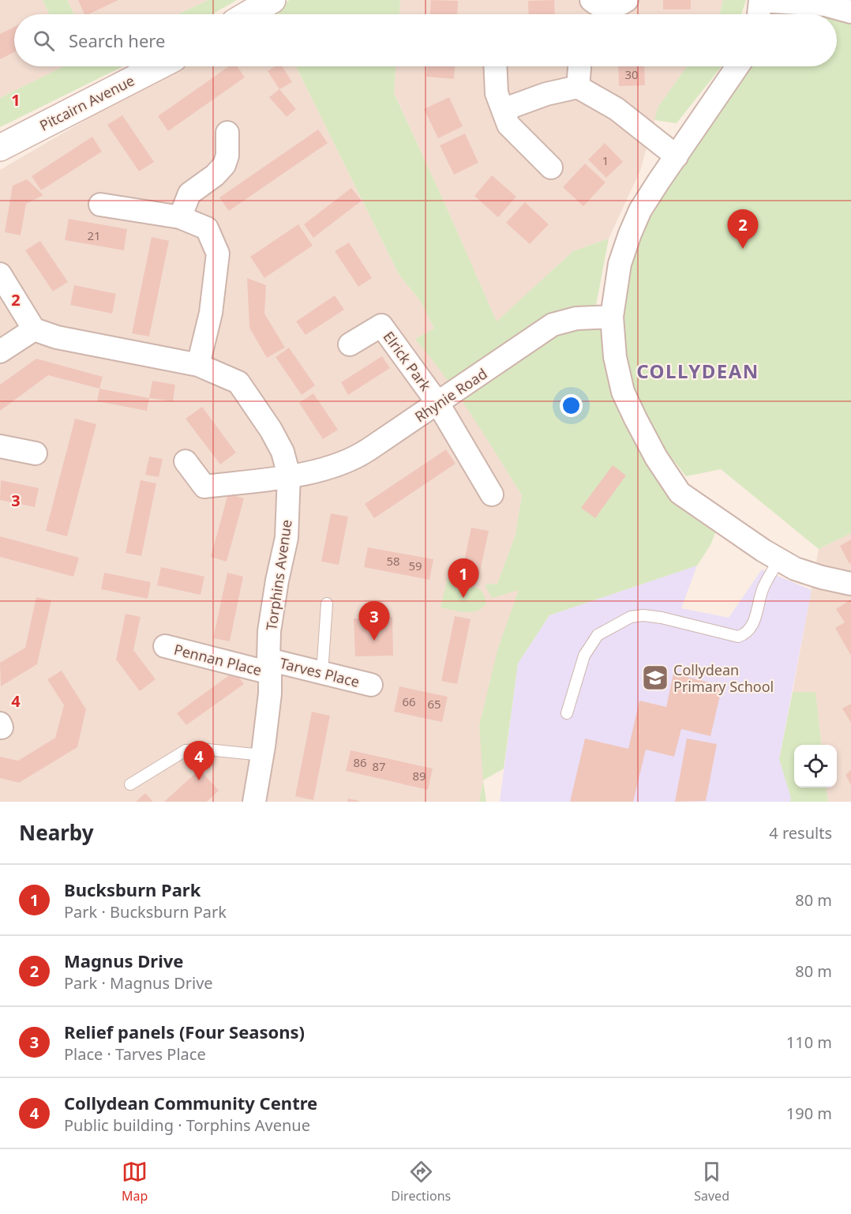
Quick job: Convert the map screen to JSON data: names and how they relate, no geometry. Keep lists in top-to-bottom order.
{
  "streets": {
    "street": [
      "Pitcairn Avenue",
      "Elrick Park",
      "Rhynie Road",
      "Torphins Avenue",
      "Pennan Place",
      "Tarves Place"
    ]
  },
  "crossings": [
    ["Elrick Park", "Rhynie Road"],
    ["Rhynie Road", "Torphins Avenue"],
    ["Torphins Avenue", "Pennan Place"],
    ["Torphins Avenue", "Tarves Place"],
    ["Pennan Place", "Tarves Place"]
  ],
  "districts": ["COLLYDEAN"],
  "places": {
    "school or university": ["Collydean Primary School"]
  },
  "house_numbers": [
    "30",
    "1",
    "21",
    "58",
    "59",
    "66",
    "65",
    "86",
    "87",
    "89"
  ],
  "page": {
    "search": "Search here",
    "pins": [
      "2",
      "1",
      "3",
      "4"
    ],
    "heading": ["Nearby", "4 results"],
    "list": [
      {
        "mark": "1",
        "name": "Bucksburn Park",
        "note": "Park · Bucksburn Park",
        "value": "80 m"
      },
      {
        "mark": "2",
        "name": "Magnus Drive",
        "note": "Park · Magnus Drive",
        "value": "80 m"
      },
      {
        "mark": "3",
        "name": "Relief panels (Four Seasons)",
        "note": "Place · Tarves Place",
        "value": "110 m"
      },
      {
        "mark": "4",
        "name": "Collydean Community Centre",
        "note": "Public building · Torphins Avenue",
        "value": "190 m"
      }
    ],
    "nav": ["Map", "Directions", "Saved"]
  },
  "grid": {
    "rows": [
      "1",
      "2",
      "3",
      "4"
    ]
  }
}
